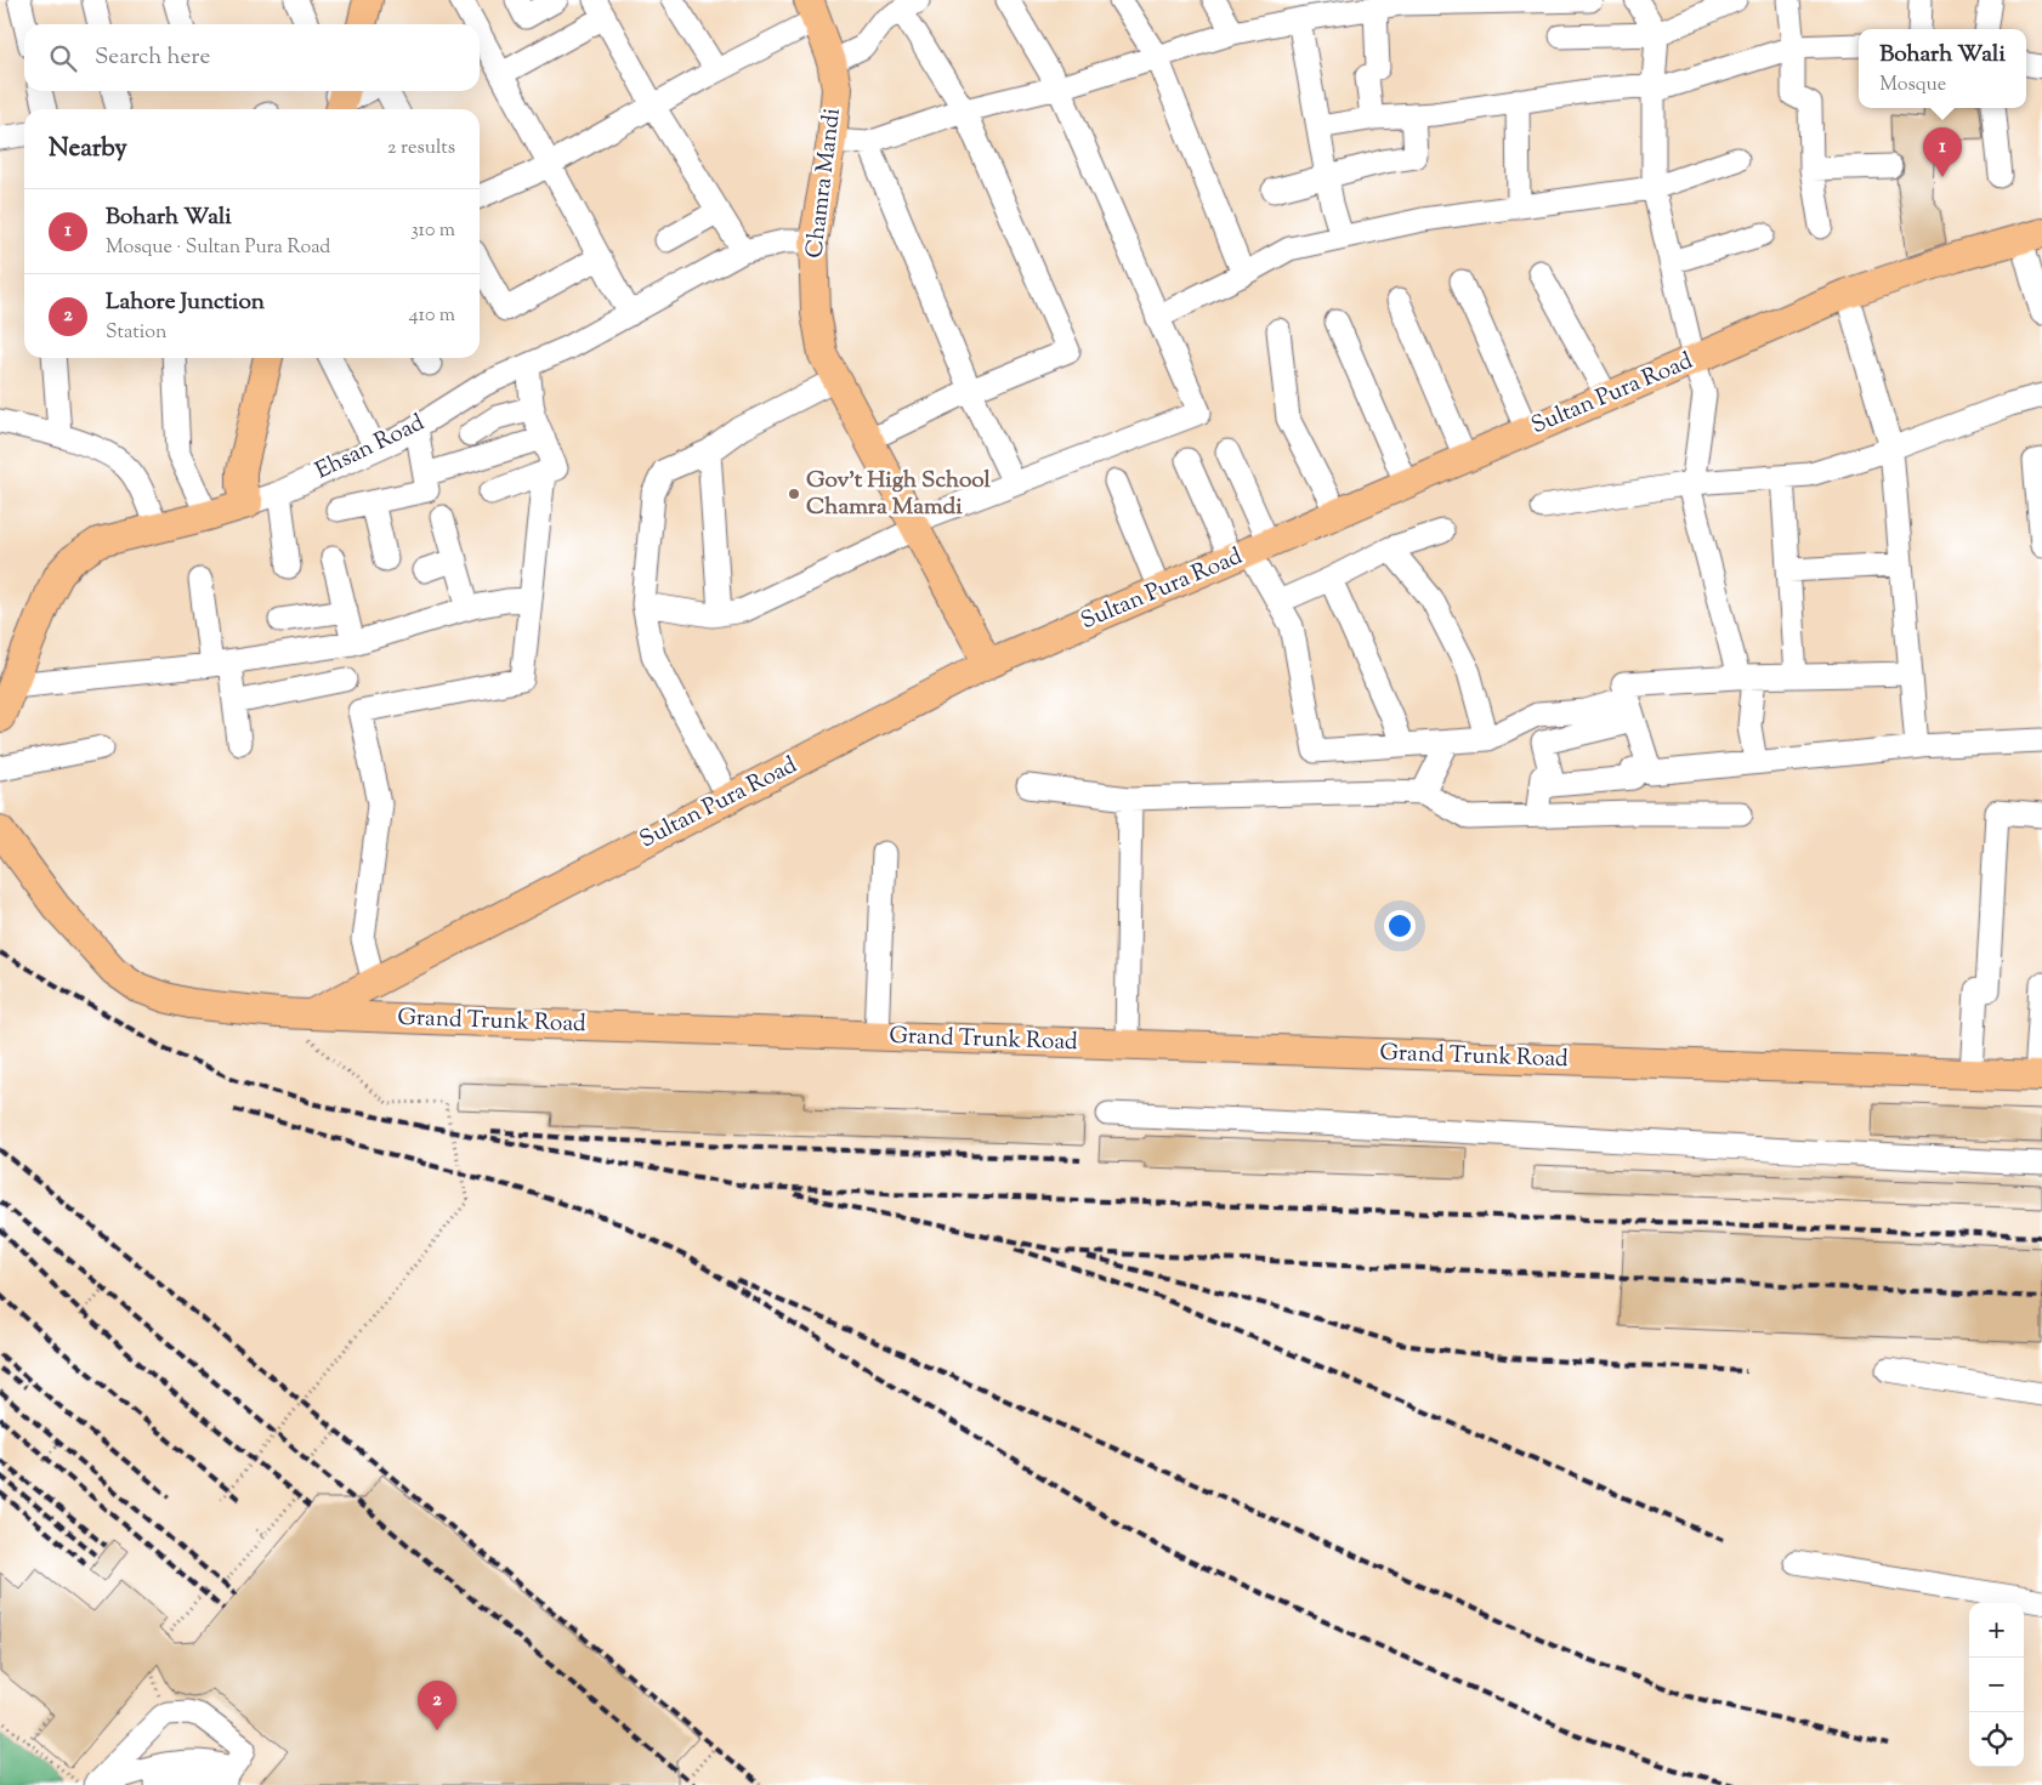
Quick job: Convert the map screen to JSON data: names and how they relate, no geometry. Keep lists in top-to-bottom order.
{
  "streets": {
    "main road": [
      "Chamra Mandi",
      "Sultan Pura Road",
      "Ehsan Road",
      "Grand Trunk Road"
    ]
  },
  "crossings": [
    ["Chamra Mandi", "Sultan Pura Road"],
    ["Chamra Mandi", "Ehsan Road"],
    ["Sultan Pura Road", "Grand Trunk Road"]
  ],
  "places": ["Gov't High School Chamra Mamdi"],
  "page": {
    "search": "Search here",
    "popup": ["Boharh Wali", "Mosque"],
    "heading": ["Nearby", "2 results"],
    "pins": ["1", "2"],
    "list": [
      {
        "mark": "1",
        "name": "Boharh Wali",
        "note": "Mosque · Sultan Pura Road",
        "value": "310 m"
      },
      {
        "mark": "2",
        "name": "Lahore Junction",
        "note": "Station",
        "value": "410 m"
      }
    ],
    "map_buttons": ["+", "−"]
  }
}
